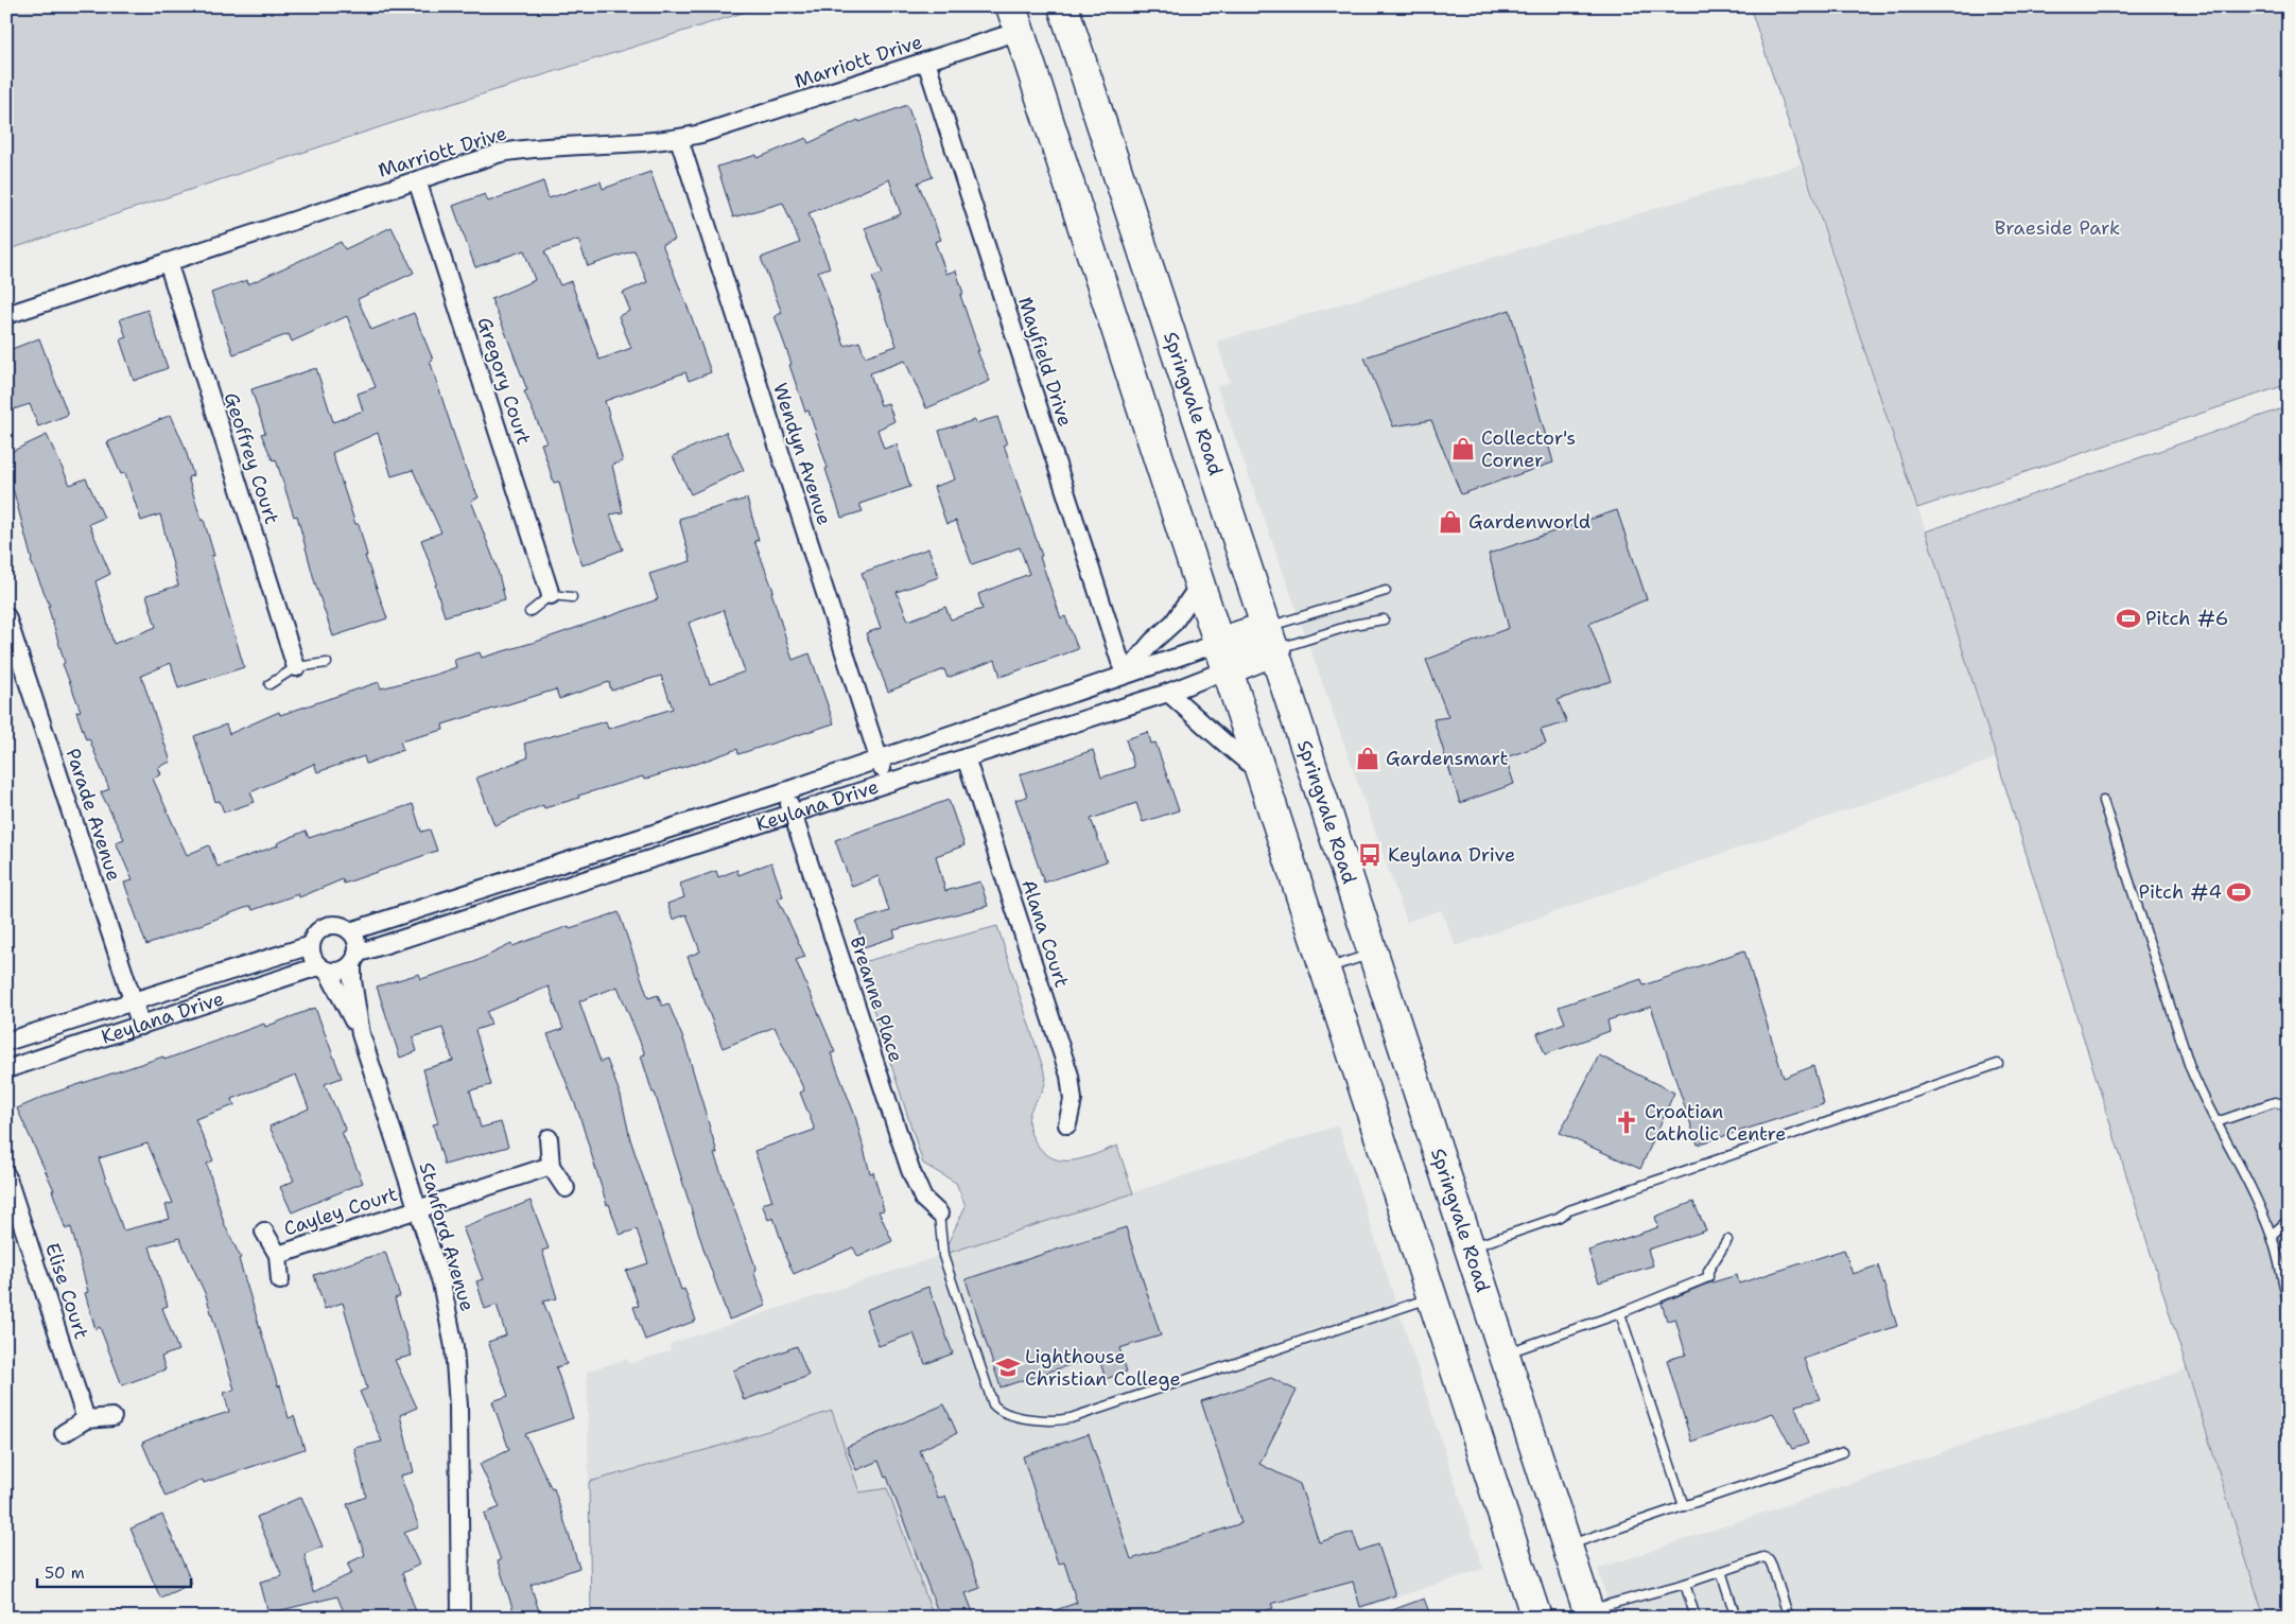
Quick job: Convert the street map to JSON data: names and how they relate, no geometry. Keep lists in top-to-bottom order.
{
  "streets": {
    "highway": ["Springvale Road", "Keylana Drive"],
    "street": [
      "Marriott Drive",
      "Mayfield Drive",
      "Gregory Court",
      "Wendyn Avenue",
      "Geoffrey Court",
      "Parade Avenue",
      "Alana Court",
      "Breanne Place",
      "Cayley Court",
      "Stanford Avenue",
      "Elise Court"
    ]
  },
  "crossings": [
    ["Marriott Drive", "Mayfield Drive"],
    ["Marriott Drive", "Gregory Court"],
    ["Marriott Drive", "Wendyn Avenue"],
    ["Marriott Drive", "Geoffrey Court"],
    ["Mayfield Drive", "Keylana Drive"],
    ["Springvale Road", "Keylana Drive"],
    ["Wendyn Avenue", "Keylana Drive"],
    ["Keylana Drive", "Parade Avenue"],
    ["Keylana Drive", "Alana Court"],
    ["Keylana Drive", "Breanne Place"],
    ["Keylana Drive", "Stanford Avenue"],
    ["Cayley Court", "Stanford Avenue"]
  ],
  "parks": ["Braeside Park"],
  "places": {
    "shop": ["Collector's Corner", "Gardenworld", "Gardensmart"],
    "sports": ["Pitch #6", "Pitch #4"],
    "bus stop": ["Keylana Drive"],
    "church": ["Croatian Catholic Centre"],
    "school or university": ["Lighthouse Christian College"]
  },
  "scale_bar": "50 m"
}
